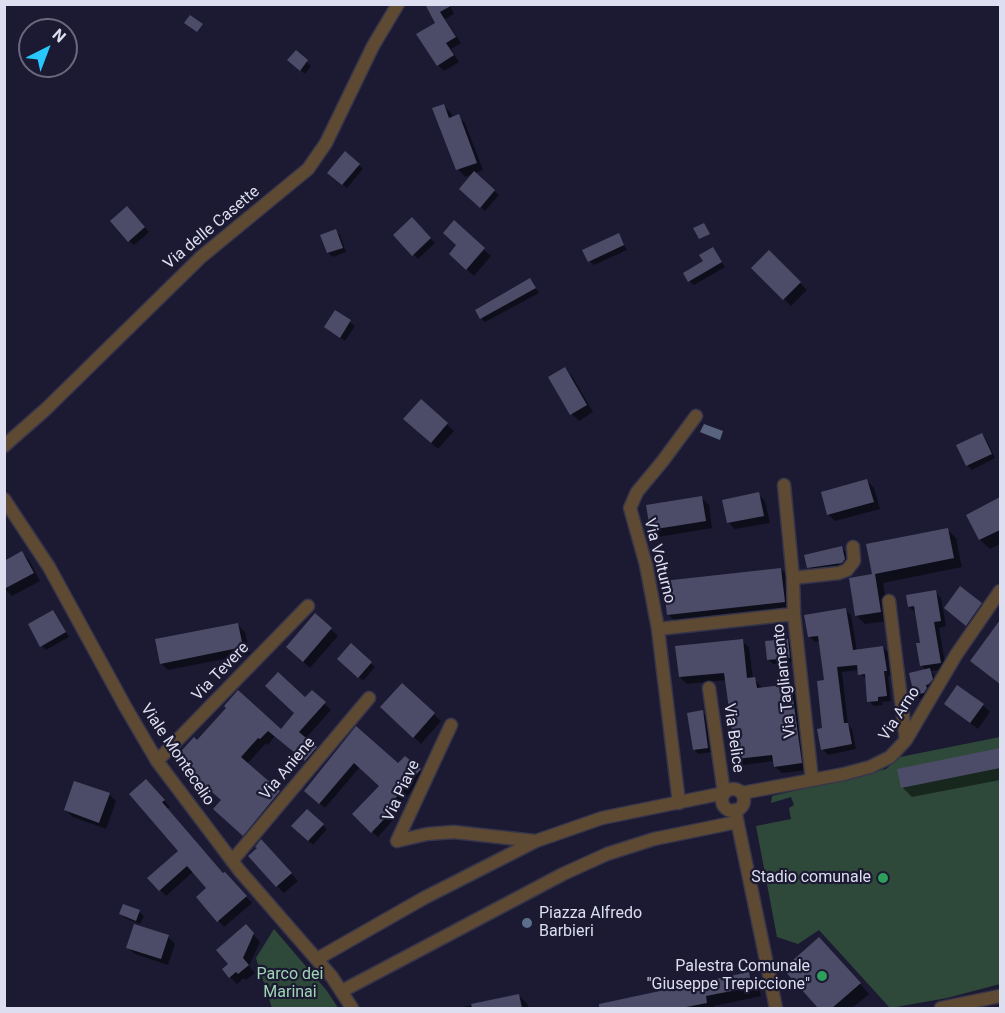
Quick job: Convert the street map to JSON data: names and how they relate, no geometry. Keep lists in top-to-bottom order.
{
  "streets": {
    "street": [
      "Via delle Casette",
      "Via Volturno",
      "Via Tevere",
      "Via Tagliamento",
      "Via Arno",
      "Via Belice",
      "Viale Montecelio",
      "Via Aniene",
      "Via Piave"
    ]
  },
  "crossings": [
    ["Via Volturno", "Via Tagliamento"],
    ["Via Tevere", "Viale Montecelio"],
    ["Via Tagliamento", "Via Arno"],
    ["Via Arno", "Via Belice"],
    ["Viale Montecelio", "Via Aniene"]
  ],
  "parks": ["Parco dei Marinai"],
  "places": ["Stadio comunale", "Piazza Alfredo Barbieri", "Palestra Comunale \"Giuseppe Trepiccione\""],
  "north": "top right"
}
